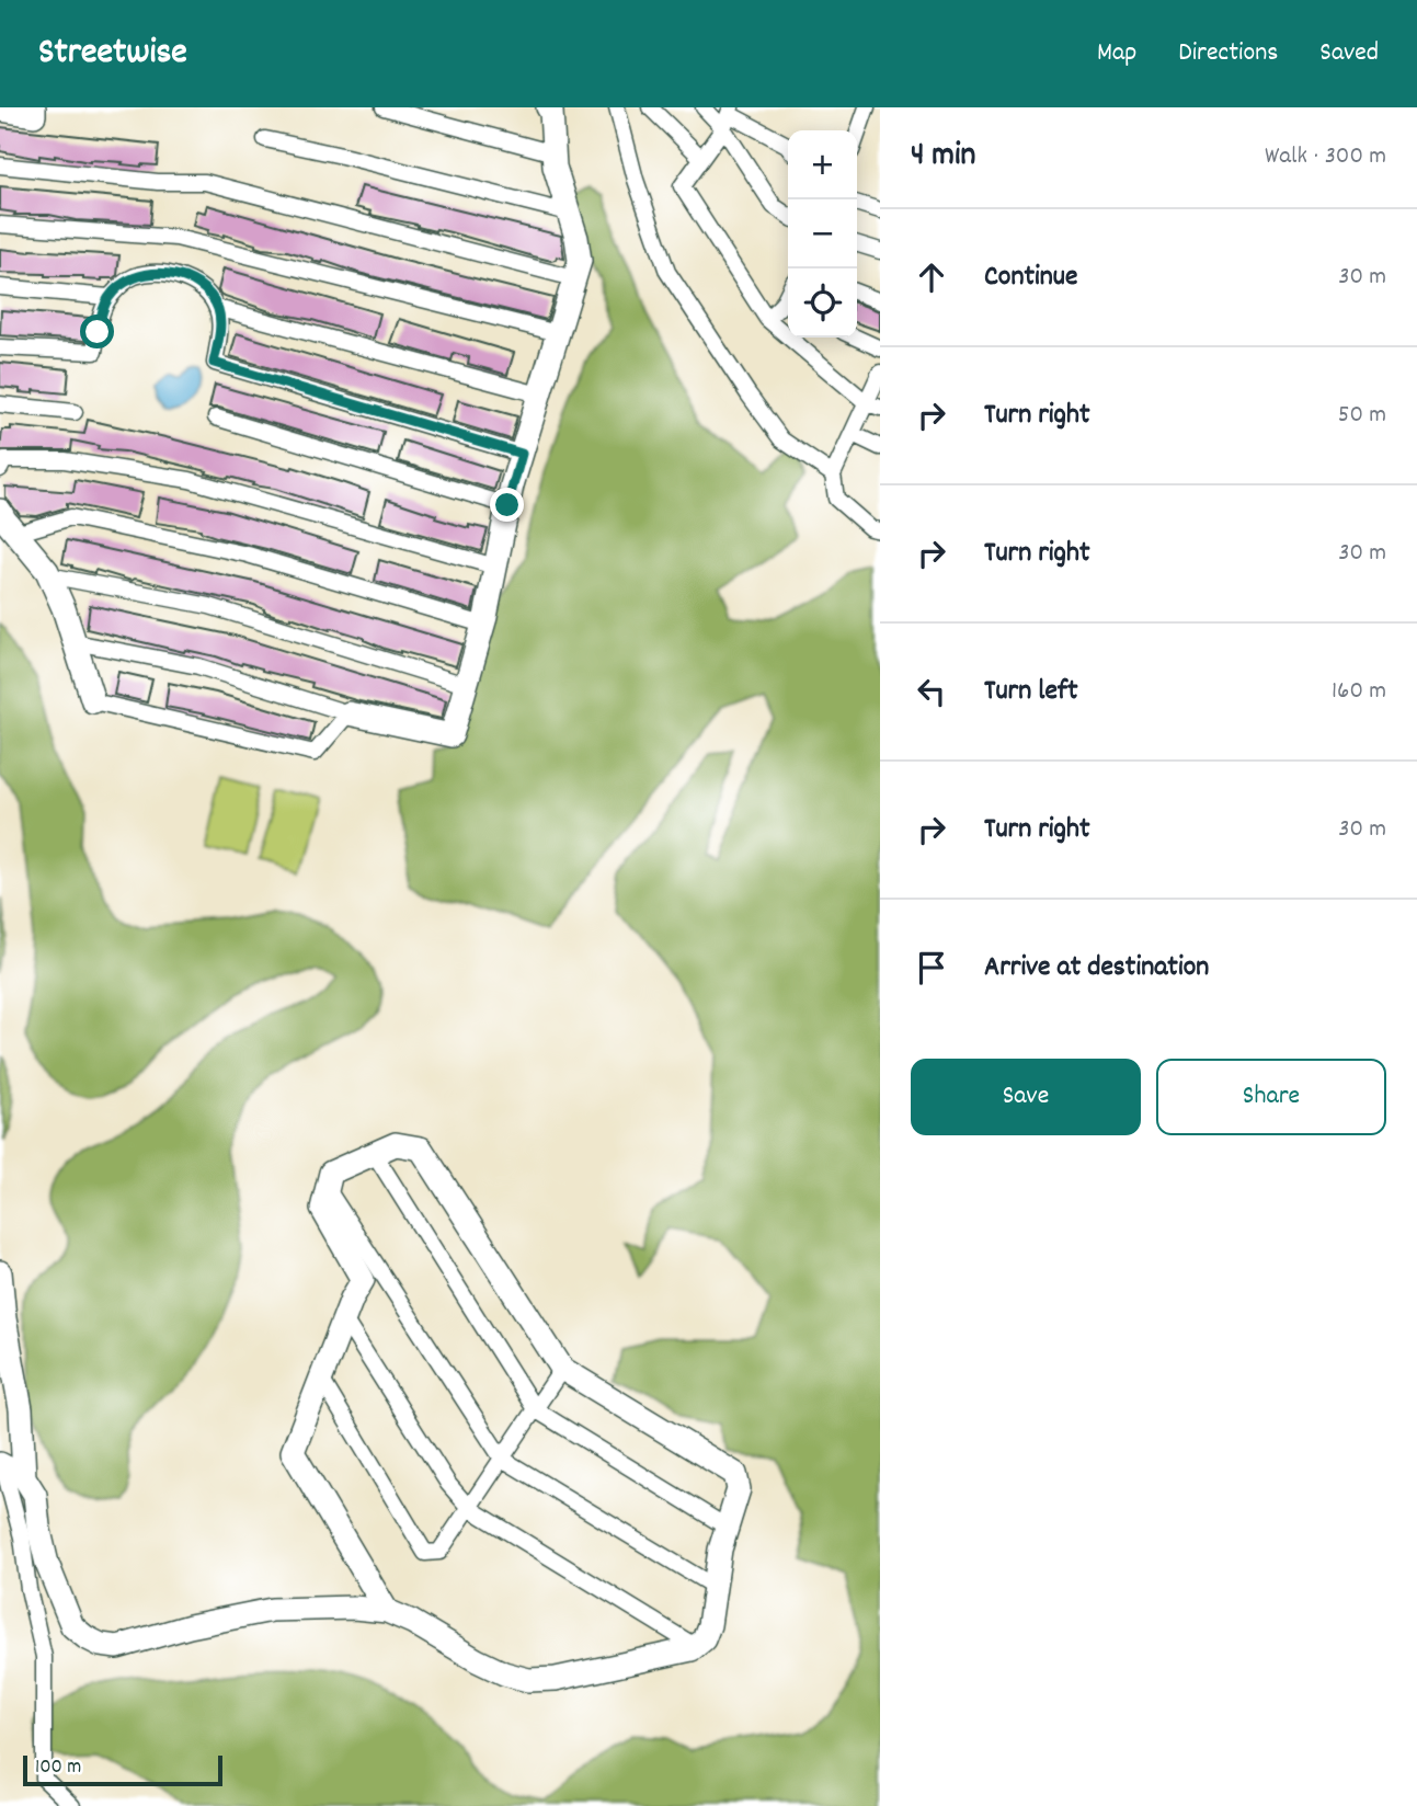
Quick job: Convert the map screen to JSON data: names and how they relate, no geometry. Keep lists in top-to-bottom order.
{
  "scale_bar": "100 m",
  "page": {
    "header": "Streetwise",
    "nav": ["Map", "Directions", "Saved"],
    "heading": ["4 min", "Walk · 300 m"],
    "map_buttons": ["+", "−"],
    "list": [
      ["Continue", "30 m"],
      ["Turn right", "50 m"],
      ["Turn right", "30 m"],
      ["Turn left", "160 m"],
      ["Turn right", "30 m"],
      "Arrive at destination"
    ],
    "buttons": ["Save", "Share"],
    "scale": "100 m"
  }
}
